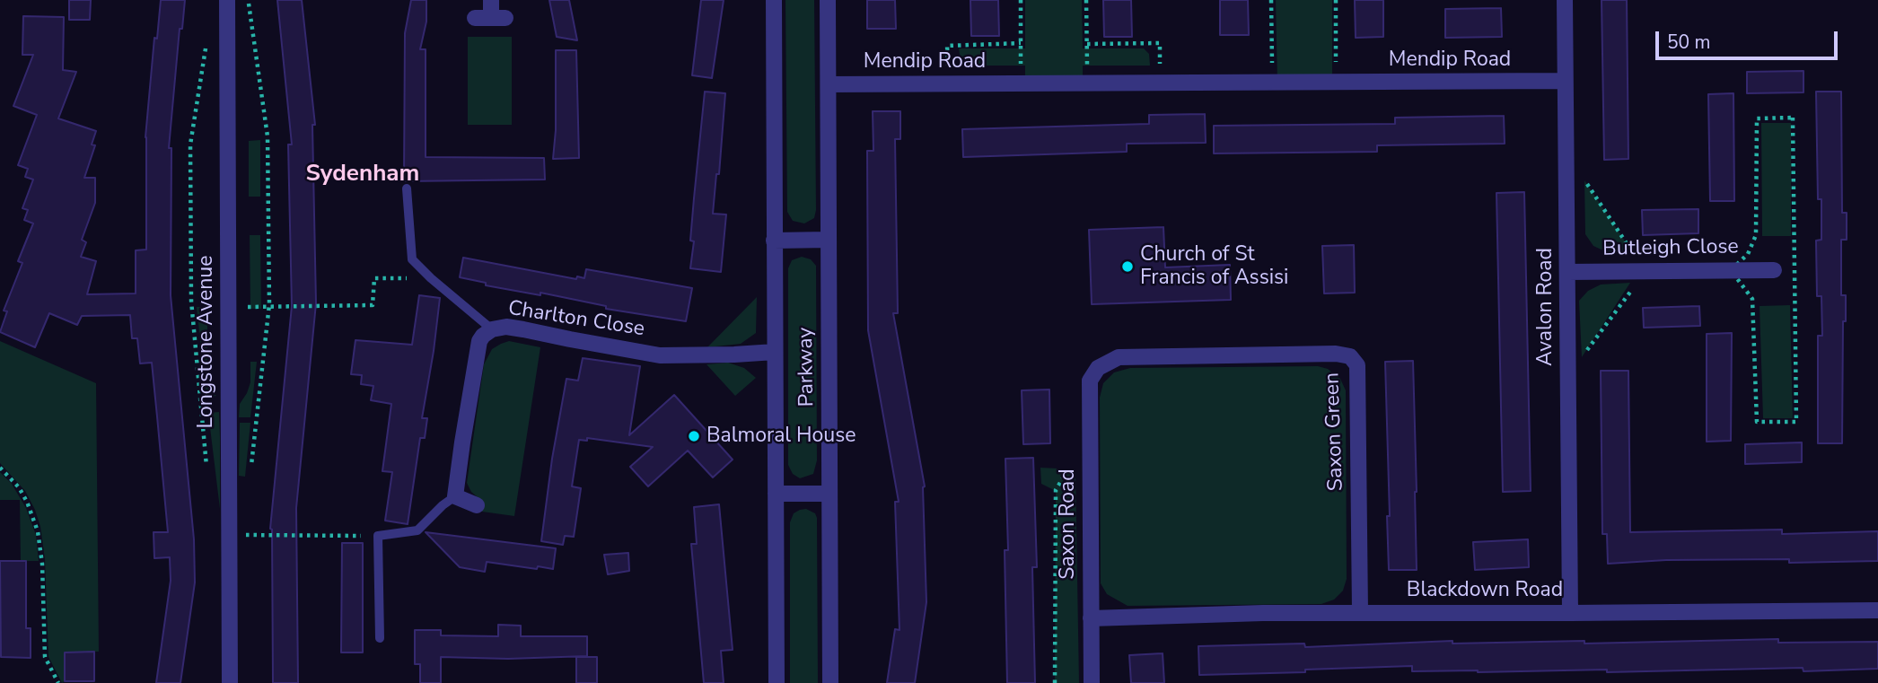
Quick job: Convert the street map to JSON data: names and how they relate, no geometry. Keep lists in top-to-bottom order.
{
  "streets": {
    "street": [
      "Mendip Road",
      "Butleigh Close",
      "Avalon Road",
      "Charlton Close",
      "Longstone Avenue",
      "Parkway",
      "Saxon Green",
      "Saxon Road",
      "Blackdown Road"
    ]
  },
  "crossings": [
    ["Mendip Road", "Avalon Road"],
    ["Mendip Road", "Parkway"],
    ["Butleigh Close", "Avalon Road"],
    ["Avalon Road", "Blackdown Road"],
    ["Charlton Close", "Parkway"],
    ["Saxon Green", "Saxon Road"],
    ["Saxon Green", "Blackdown Road"],
    ["Saxon Road", "Blackdown Road"]
  ],
  "districts": ["Sydenham"],
  "places": ["Church of St Francis of Assisi", "Balmoral House"],
  "scale_bar": "50 m"
}
